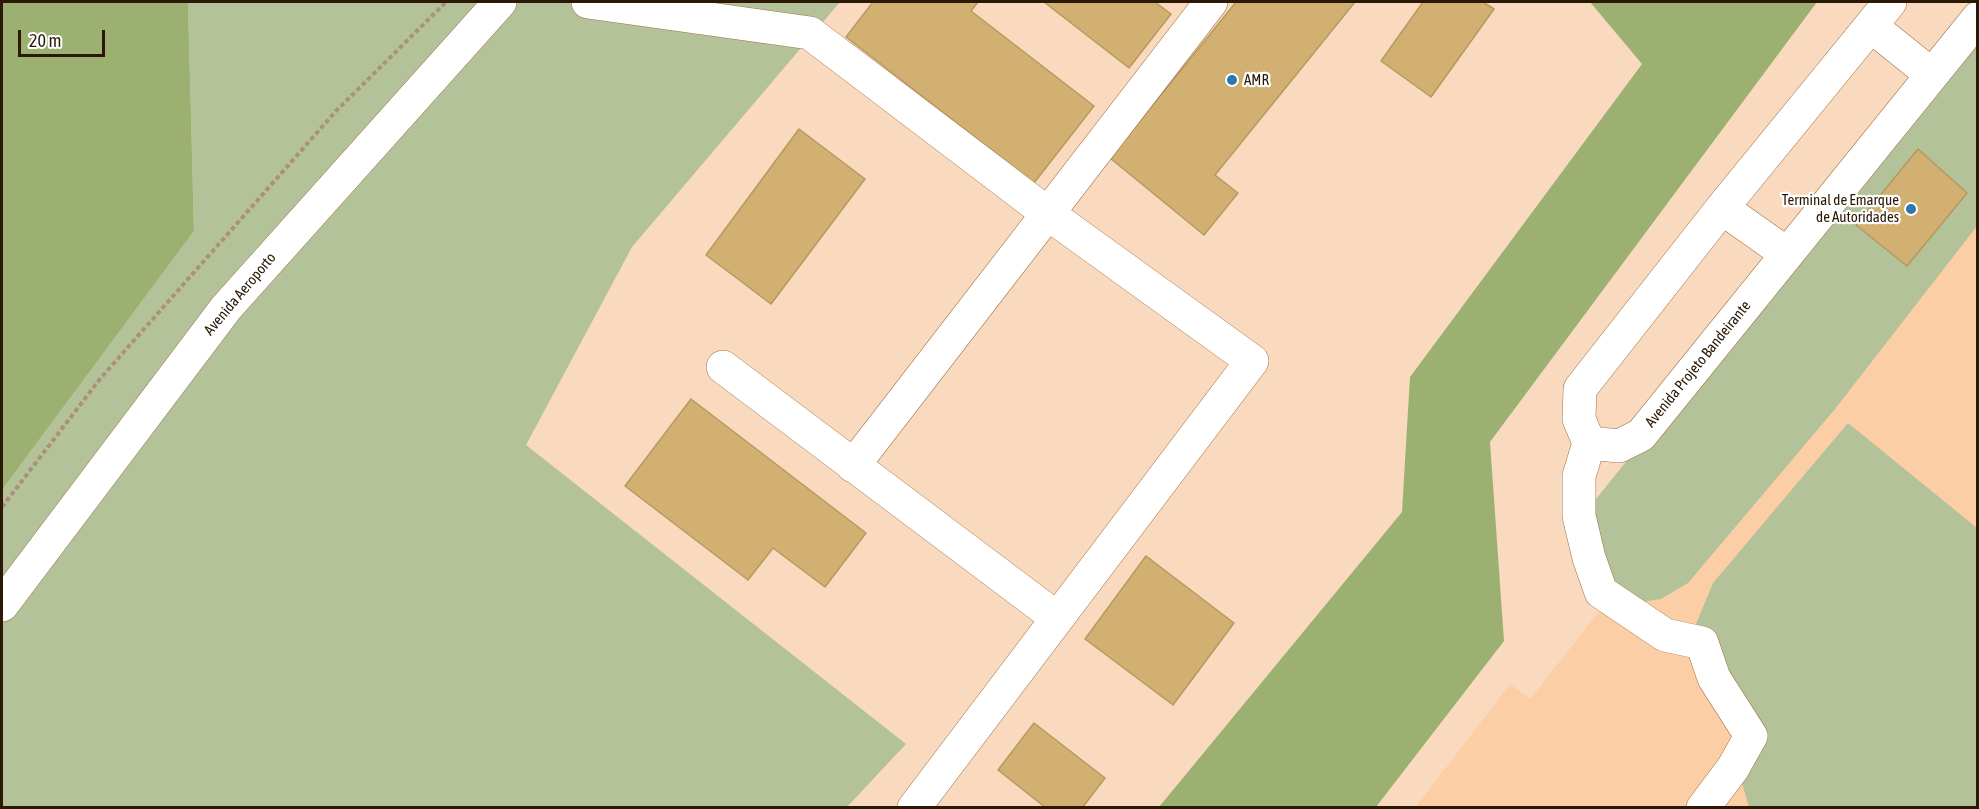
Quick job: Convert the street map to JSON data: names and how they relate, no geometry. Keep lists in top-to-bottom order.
{
  "streets": {
    "lane": ["Avenida Aeroporto", "Avenida Projeto Bandeirante"]
  },
  "places": ["AMR", "Terminal de Emarque de Autoridades"],
  "scale_bar": "20 m"
}
